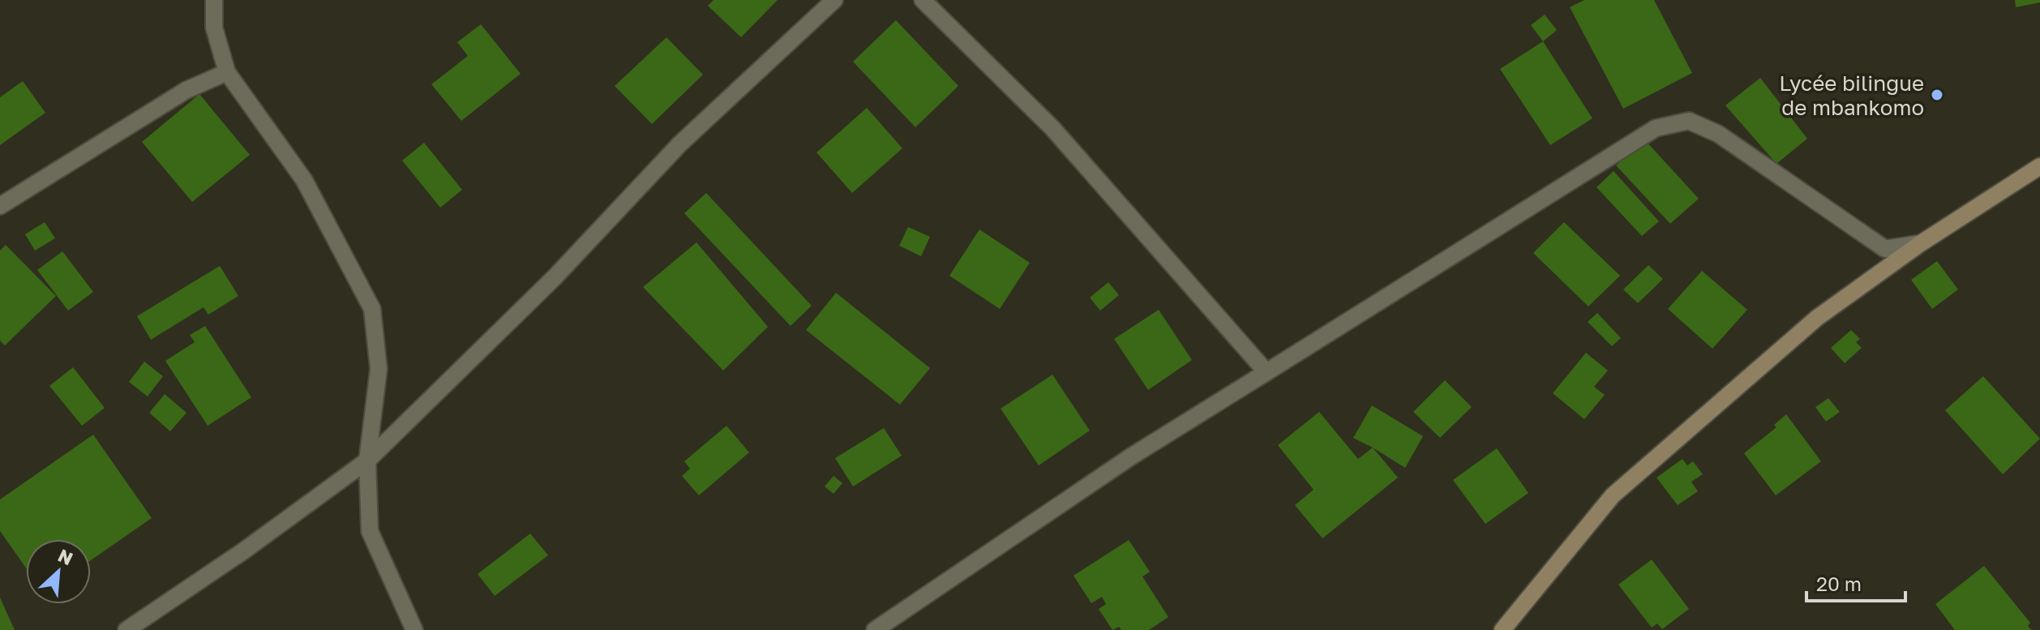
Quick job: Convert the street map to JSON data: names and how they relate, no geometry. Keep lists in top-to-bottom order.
{
  "places": ["Lycée bilingue de mbankomo"],
  "scale_bar": "20 m",
  "north": "top right"
}
